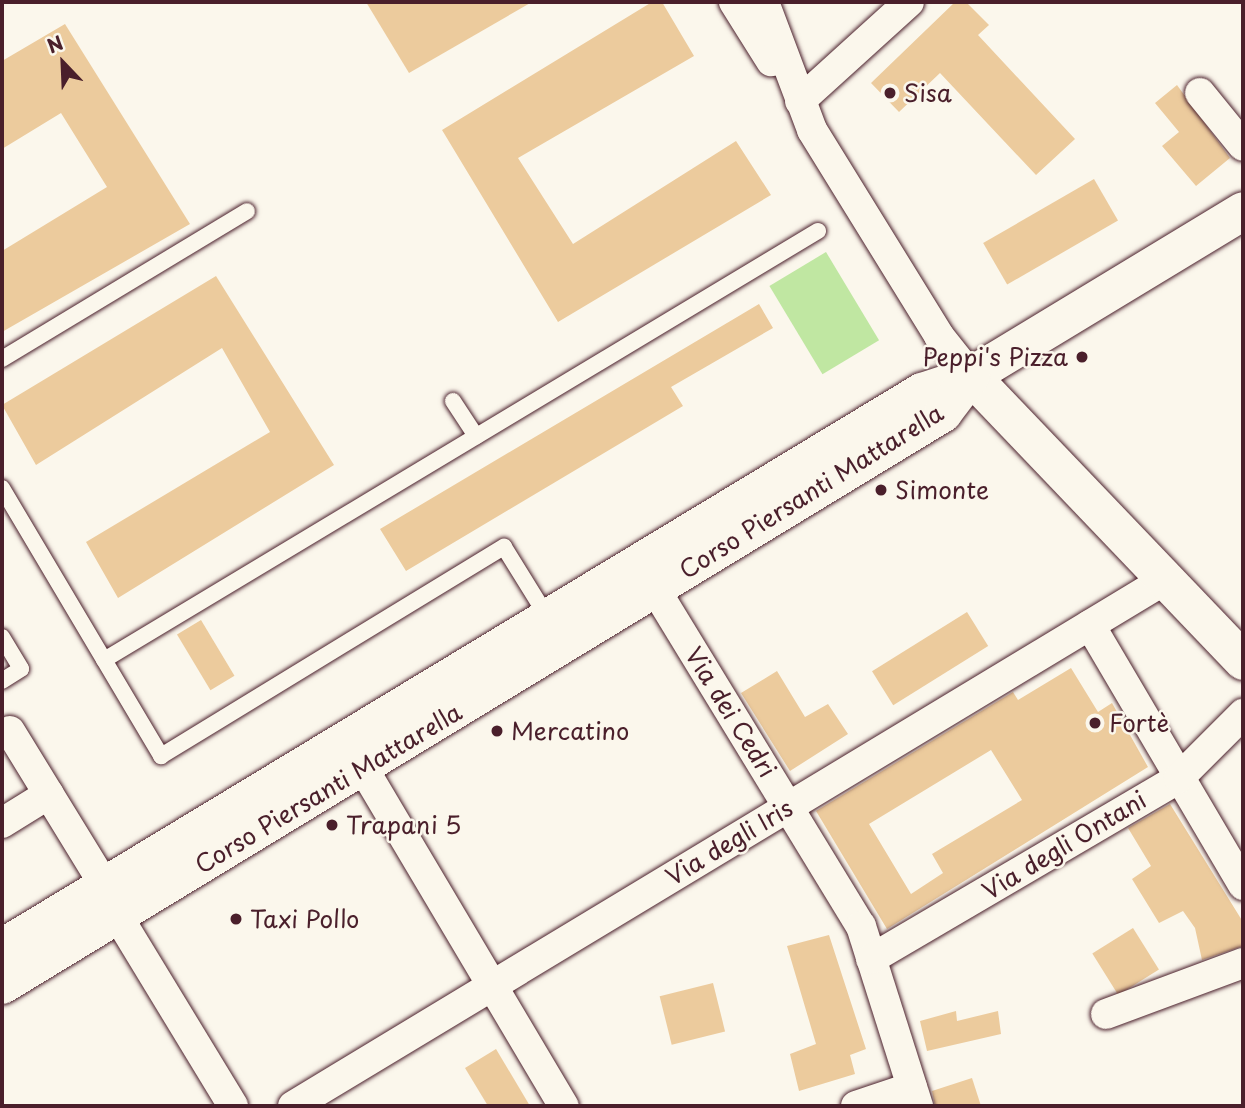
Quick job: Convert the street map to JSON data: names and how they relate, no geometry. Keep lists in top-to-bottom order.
{
  "streets": {
    "main road": ["Corso Piersanti Mattarella"],
    "street": ["Via dei Cedri", "Via degli Iris", "Via degli Ontani"]
  },
  "crossings": [
    ["Corso Piersanti Mattarella", "Via dei Cedri"],
    ["Via dei Cedri", "Via degli Iris"],
    ["Via dei Cedri", "Via degli Ontani"]
  ],
  "places": [
    "Sisa",
    "Peppi's Pizza",
    "Simonte",
    "Fortè",
    "Mercatino",
    "Trapani 5",
    "Taxi Pollo"
  ],
  "north": "top left"
}
